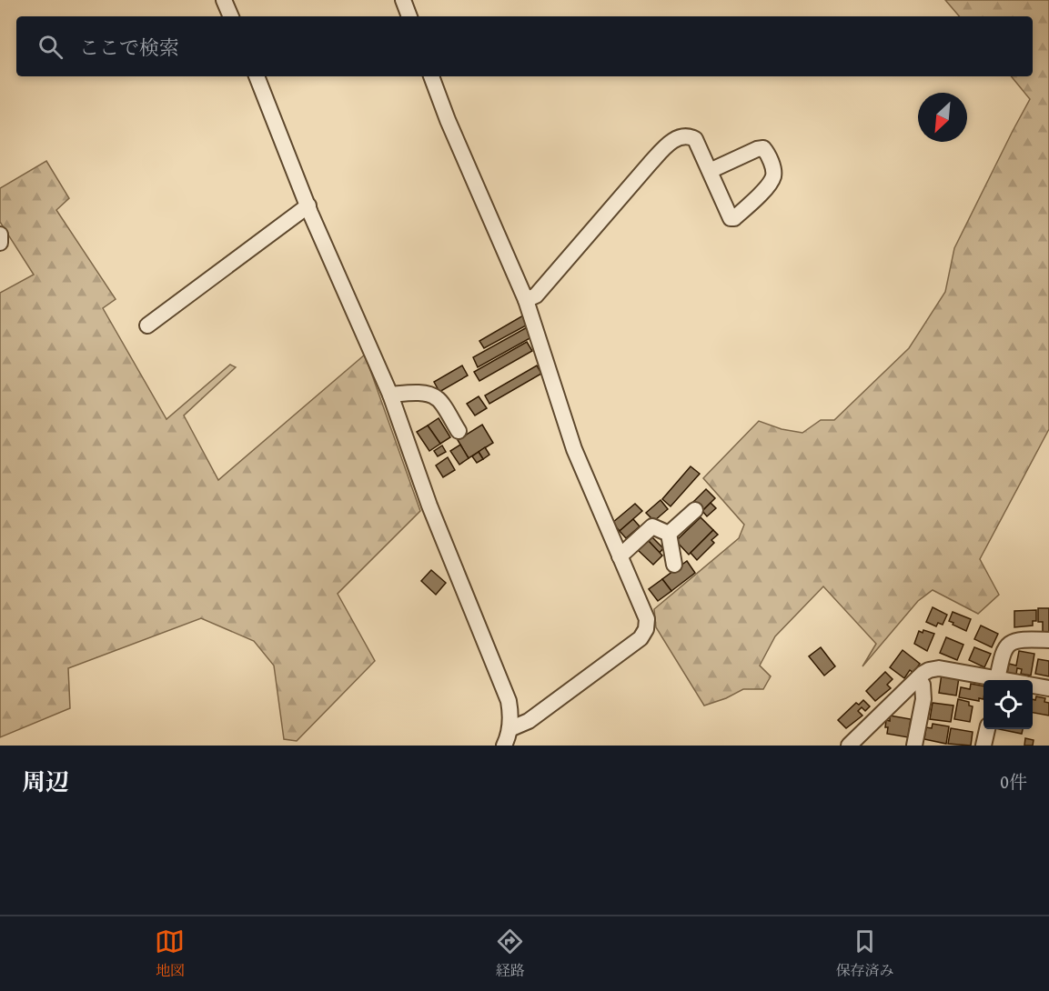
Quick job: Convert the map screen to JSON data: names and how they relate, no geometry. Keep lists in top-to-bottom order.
{
  "north": "bottom left",
  "page": {
    "search": "ここで検索",
    "heading": ["周辺", "0件"],
    "nav": ["地図", "経路", "保存済み"]
  }
}
